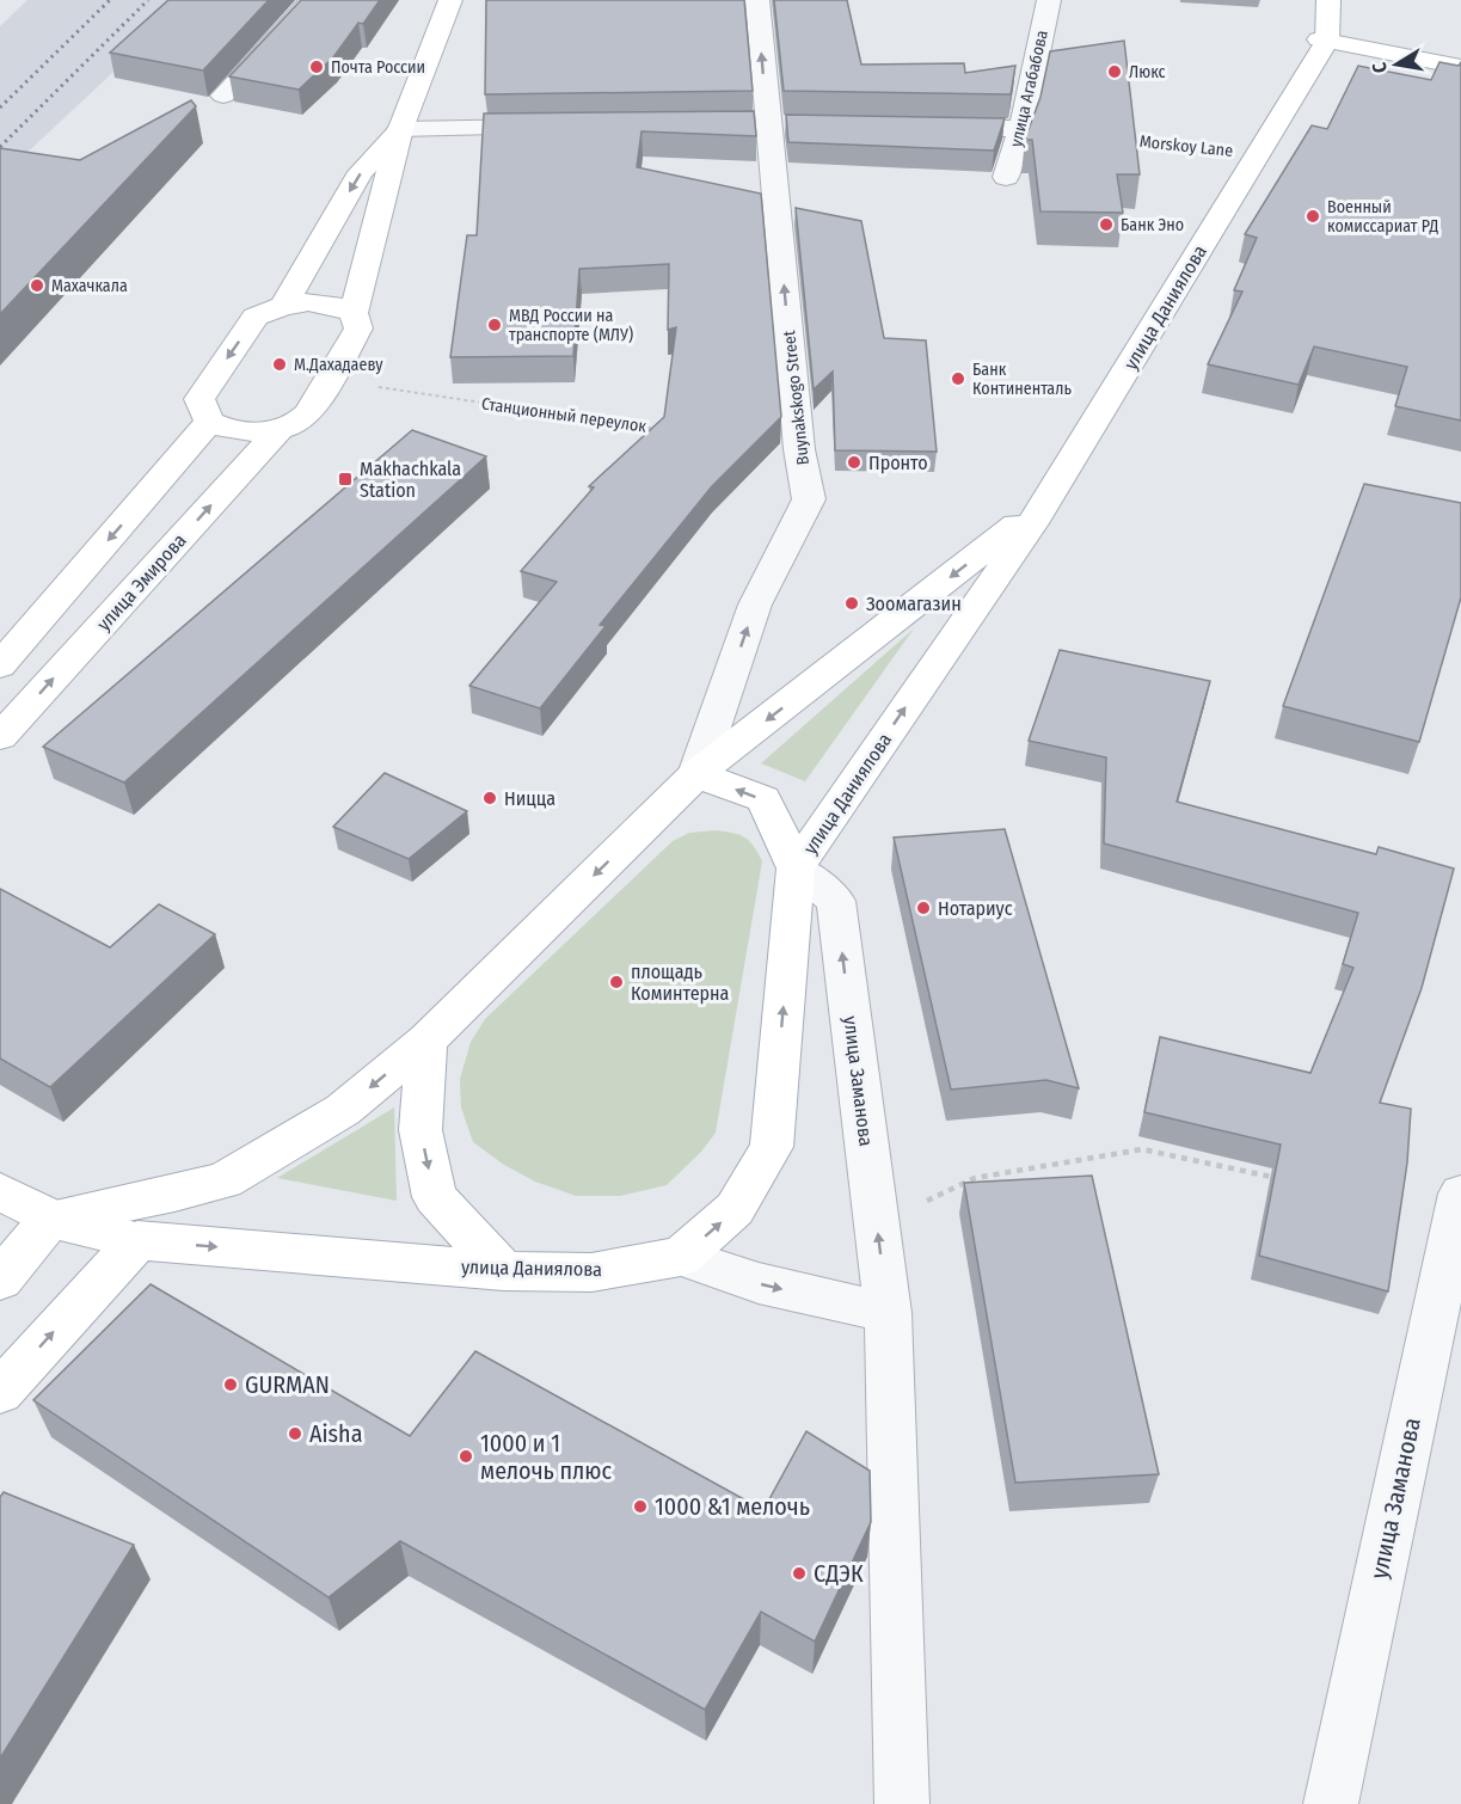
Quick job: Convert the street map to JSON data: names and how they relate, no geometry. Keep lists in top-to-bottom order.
{
  "streets": {
    "main road": ["улица Даниялова", "улица Эмирова"],
    "street": ["улица Агабабова", "Buynakskogo Street", "улица Заманова"],
    "path": ["Morskoy Lane", "Станционный переулок"]
  },
  "crossings": [
    ["Morskoy Lane", "улица Даниялова"],
    ["улица Даниялова", "Buynakskogo Street"],
    ["улица Даниялова", "улица Заманова"],
    ["Станционный переулок", "улица Эмирова"]
  ],
  "one_way": ["Buynakskogo Street"],
  "places": {
    "other": [
      "Почта России",
      "Люкс",
      "Военный комиссариат РД",
      "Банк Эно",
      "Махачкала",
      "МВД России на транспорте (МЛУ)",
      "М.Дахадаеву",
      "Банк Континенталь",
      "Пронто",
      "Зоомагазин",
      "Ницца",
      "Нотариус",
      "площадь Коминтерна",
      "GURMAN",
      "Aisha",
      "1000 и 1 мелочь плюс",
      "1000 &1 мелочь",
      "СДЭК"
    ],
    "transit": ["Makhachkala Station"]
  },
  "north": "left"
}
